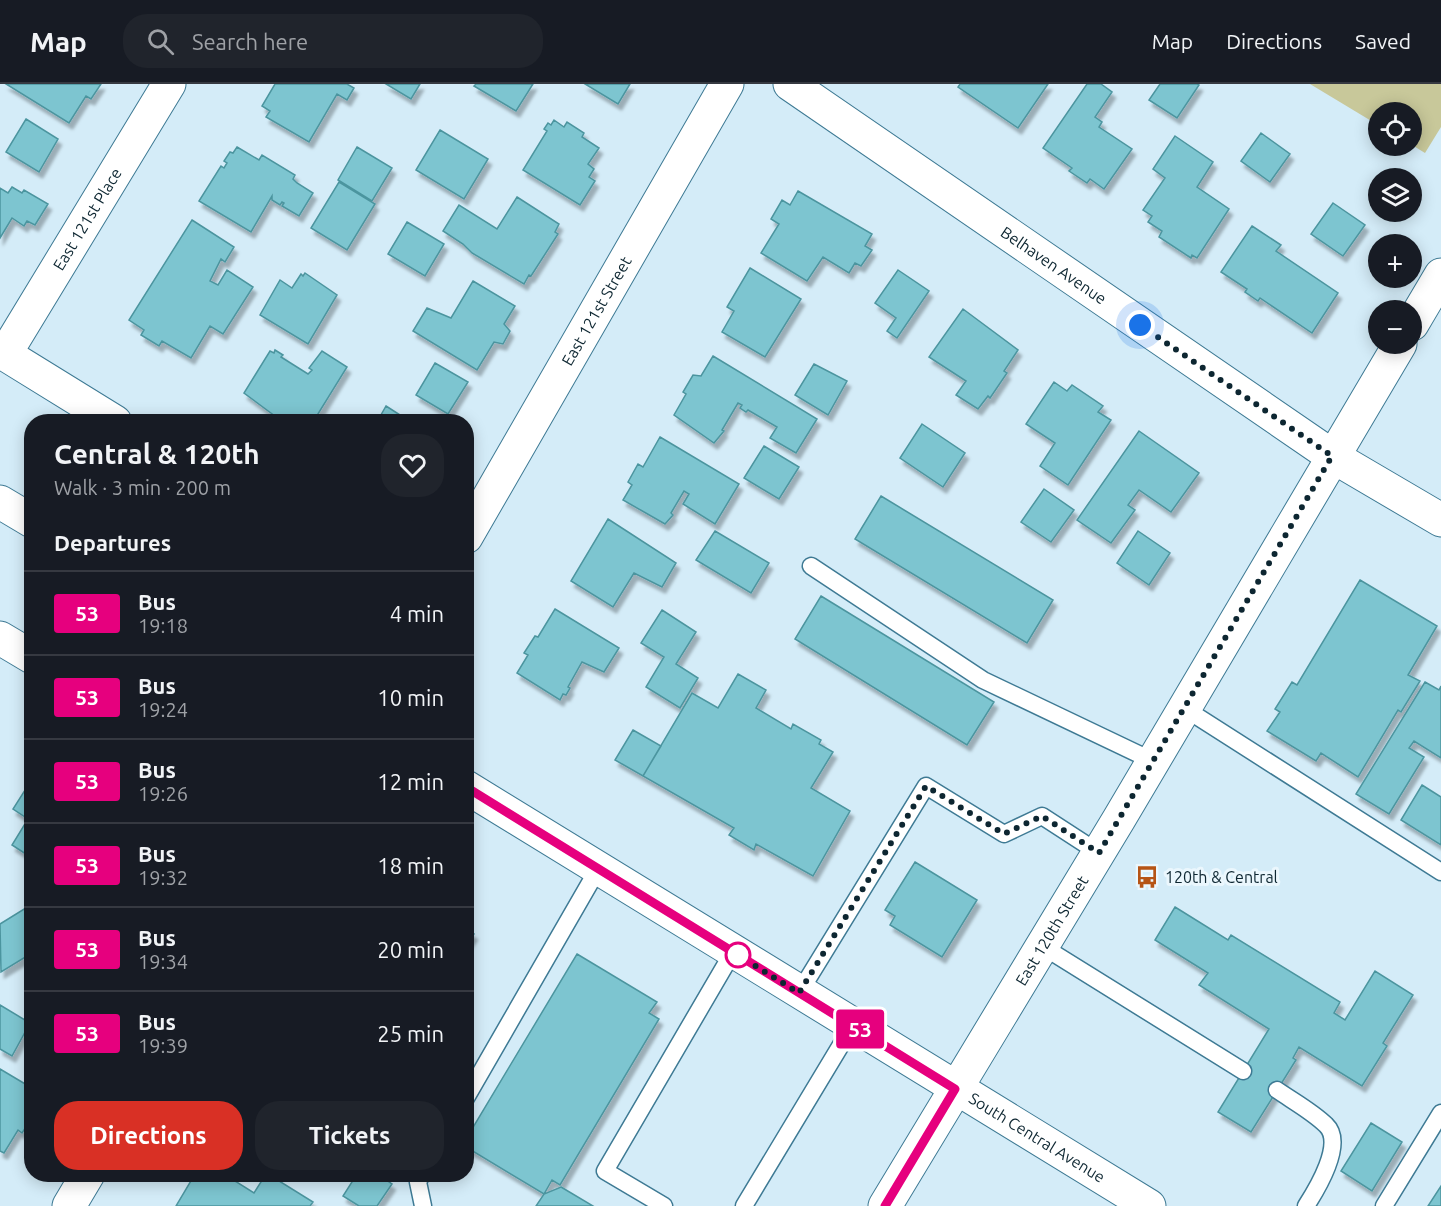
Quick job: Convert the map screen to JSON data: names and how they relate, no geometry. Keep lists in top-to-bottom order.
{
  "streets": {
    "street": [
      "East 121st Place",
      "Belhaven Avenue",
      "East 121st Street",
      "East 120th Street",
      "South Central Avenue"
    ]
  },
  "crossings": [
    ["Belhaven Avenue", "East 120th Street"],
    ["East 120th Street", "South Central Avenue"]
  ],
  "places": {
    "bus stop": ["120th & Central"]
  },
  "lines": ["bus line 53"],
  "page": {
    "header": "Map",
    "search": "Search here",
    "nav": ["Map", "Directions", "Saved"],
    "on_map": "53",
    "map_buttons": ["+", "−"],
    "heading": [
      ["Central & 120th", "Walk · 3 min · 200 m"],
      "Departures"
    ],
    "list": [
      {
        "mark": "53",
        "name": "Bus",
        "note": "19:18",
        "value": "4 min"
      },
      {
        "mark": "53",
        "name": "Bus",
        "note": "19:24",
        "value": "10 min"
      },
      {
        "mark": "53",
        "name": "Bus",
        "note": "19:26",
        "value": "12 min"
      },
      {
        "mark": "53",
        "name": "Bus",
        "note": "19:32",
        "value": "18 min"
      },
      {
        "mark": "53",
        "name": "Bus",
        "note": "19:34",
        "value": "20 min"
      },
      {
        "mark": "53",
        "name": "Bus",
        "note": "19:39",
        "value": "25 min"
      }
    ],
    "buttons": ["Directions", "Tickets"]
  }
}
